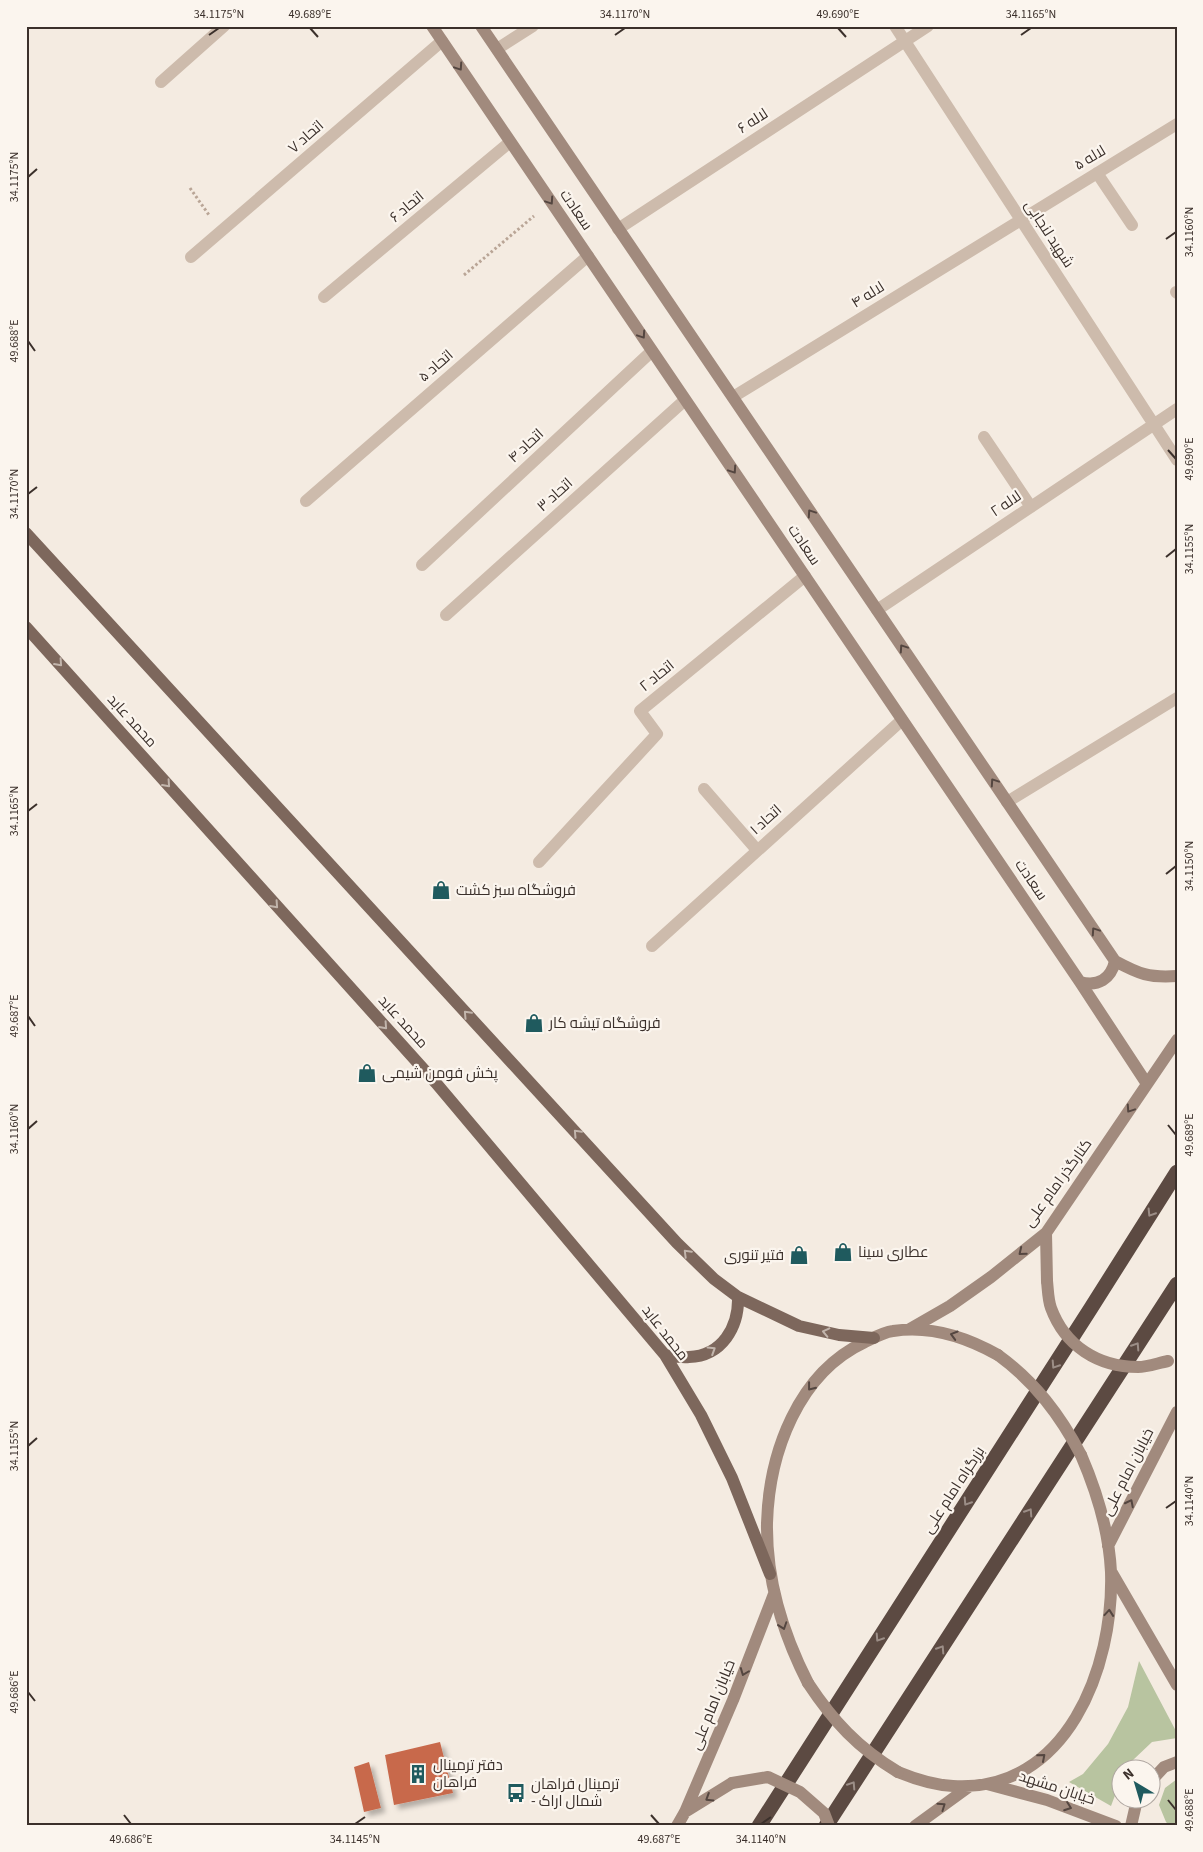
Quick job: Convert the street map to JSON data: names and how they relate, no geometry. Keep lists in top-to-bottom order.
{
  "streets": {
    "highway": ["بزرگراه امام علی"],
    "main road": [
      "سعادت",
      "محمد عابد",
      "کنارگذر امام علی",
      "خیابان امام علی",
      "خیابان مشهد"
    ],
    "street": [
      "لاله ۶",
      "اتحاد ۷",
      "لاله ۵",
      "اتحاد ۶",
      "شهید لنجابی",
      "لاله ۴",
      "اتحاد ۵",
      "اتحاد ۴",
      "اتحاد ۳",
      "لاله ۲",
      "اتحاد ۲",
      "اتحاد ۱"
    ]
  },
  "crossings": [
    ["لاله ۶", "سعادت"],
    ["لاله ۶", "شهید لنجابی"],
    ["اتحاد ۷", "سعادت"],
    ["لاله ۵", "شهید لنجابی"],
    ["لاله ۵", "لاله ۴"],
    ["اتحاد ۶", "سعادت"],
    ["سعادت", "لاله ۴"],
    ["سعادت", "اتحاد ۵"],
    ["سعادت", "اتحاد ۴"],
    ["سعادت", "اتحاد ۳"],
    ["سعادت", "لاله ۲"],
    ["سعادت", "اتحاد ۲"],
    ["سعادت", "اتحاد ۱"],
    ["سعادت", "کنارگذر امام علی"],
    ["شهید لنجابی", "لاله ۴"],
    ["شهید لنجابی", "لاله ۲"]
  ],
  "one_way": ["کنارگذر امام علی", "خیابان مشهد"],
  "places": {
    "shop": [
      "فروشگاه سبز کشت",
      "فروشگاه تیشه کار",
      "پخش فومن شیمی",
      "عطاری سینا",
      "فتیر تنوری"
    ],
    "building": ["دفتر ترمینال فراهان"],
    "bus stop": ["ترمینال فراهان - شمال اراک"]
  },
  "north": "top left",
  "coordinates": [
    "34.1175°N",
    "49.689°E",
    "34.1170°N",
    "49.690°E",
    "34.1165°N",
    "34.1160°N",
    "49.688°E",
    "34.1155°N",
    "34.1150°N",
    "49.687°E",
    "34.1140°N",
    "49.686°E",
    "34.1145°N"
  ]
}
